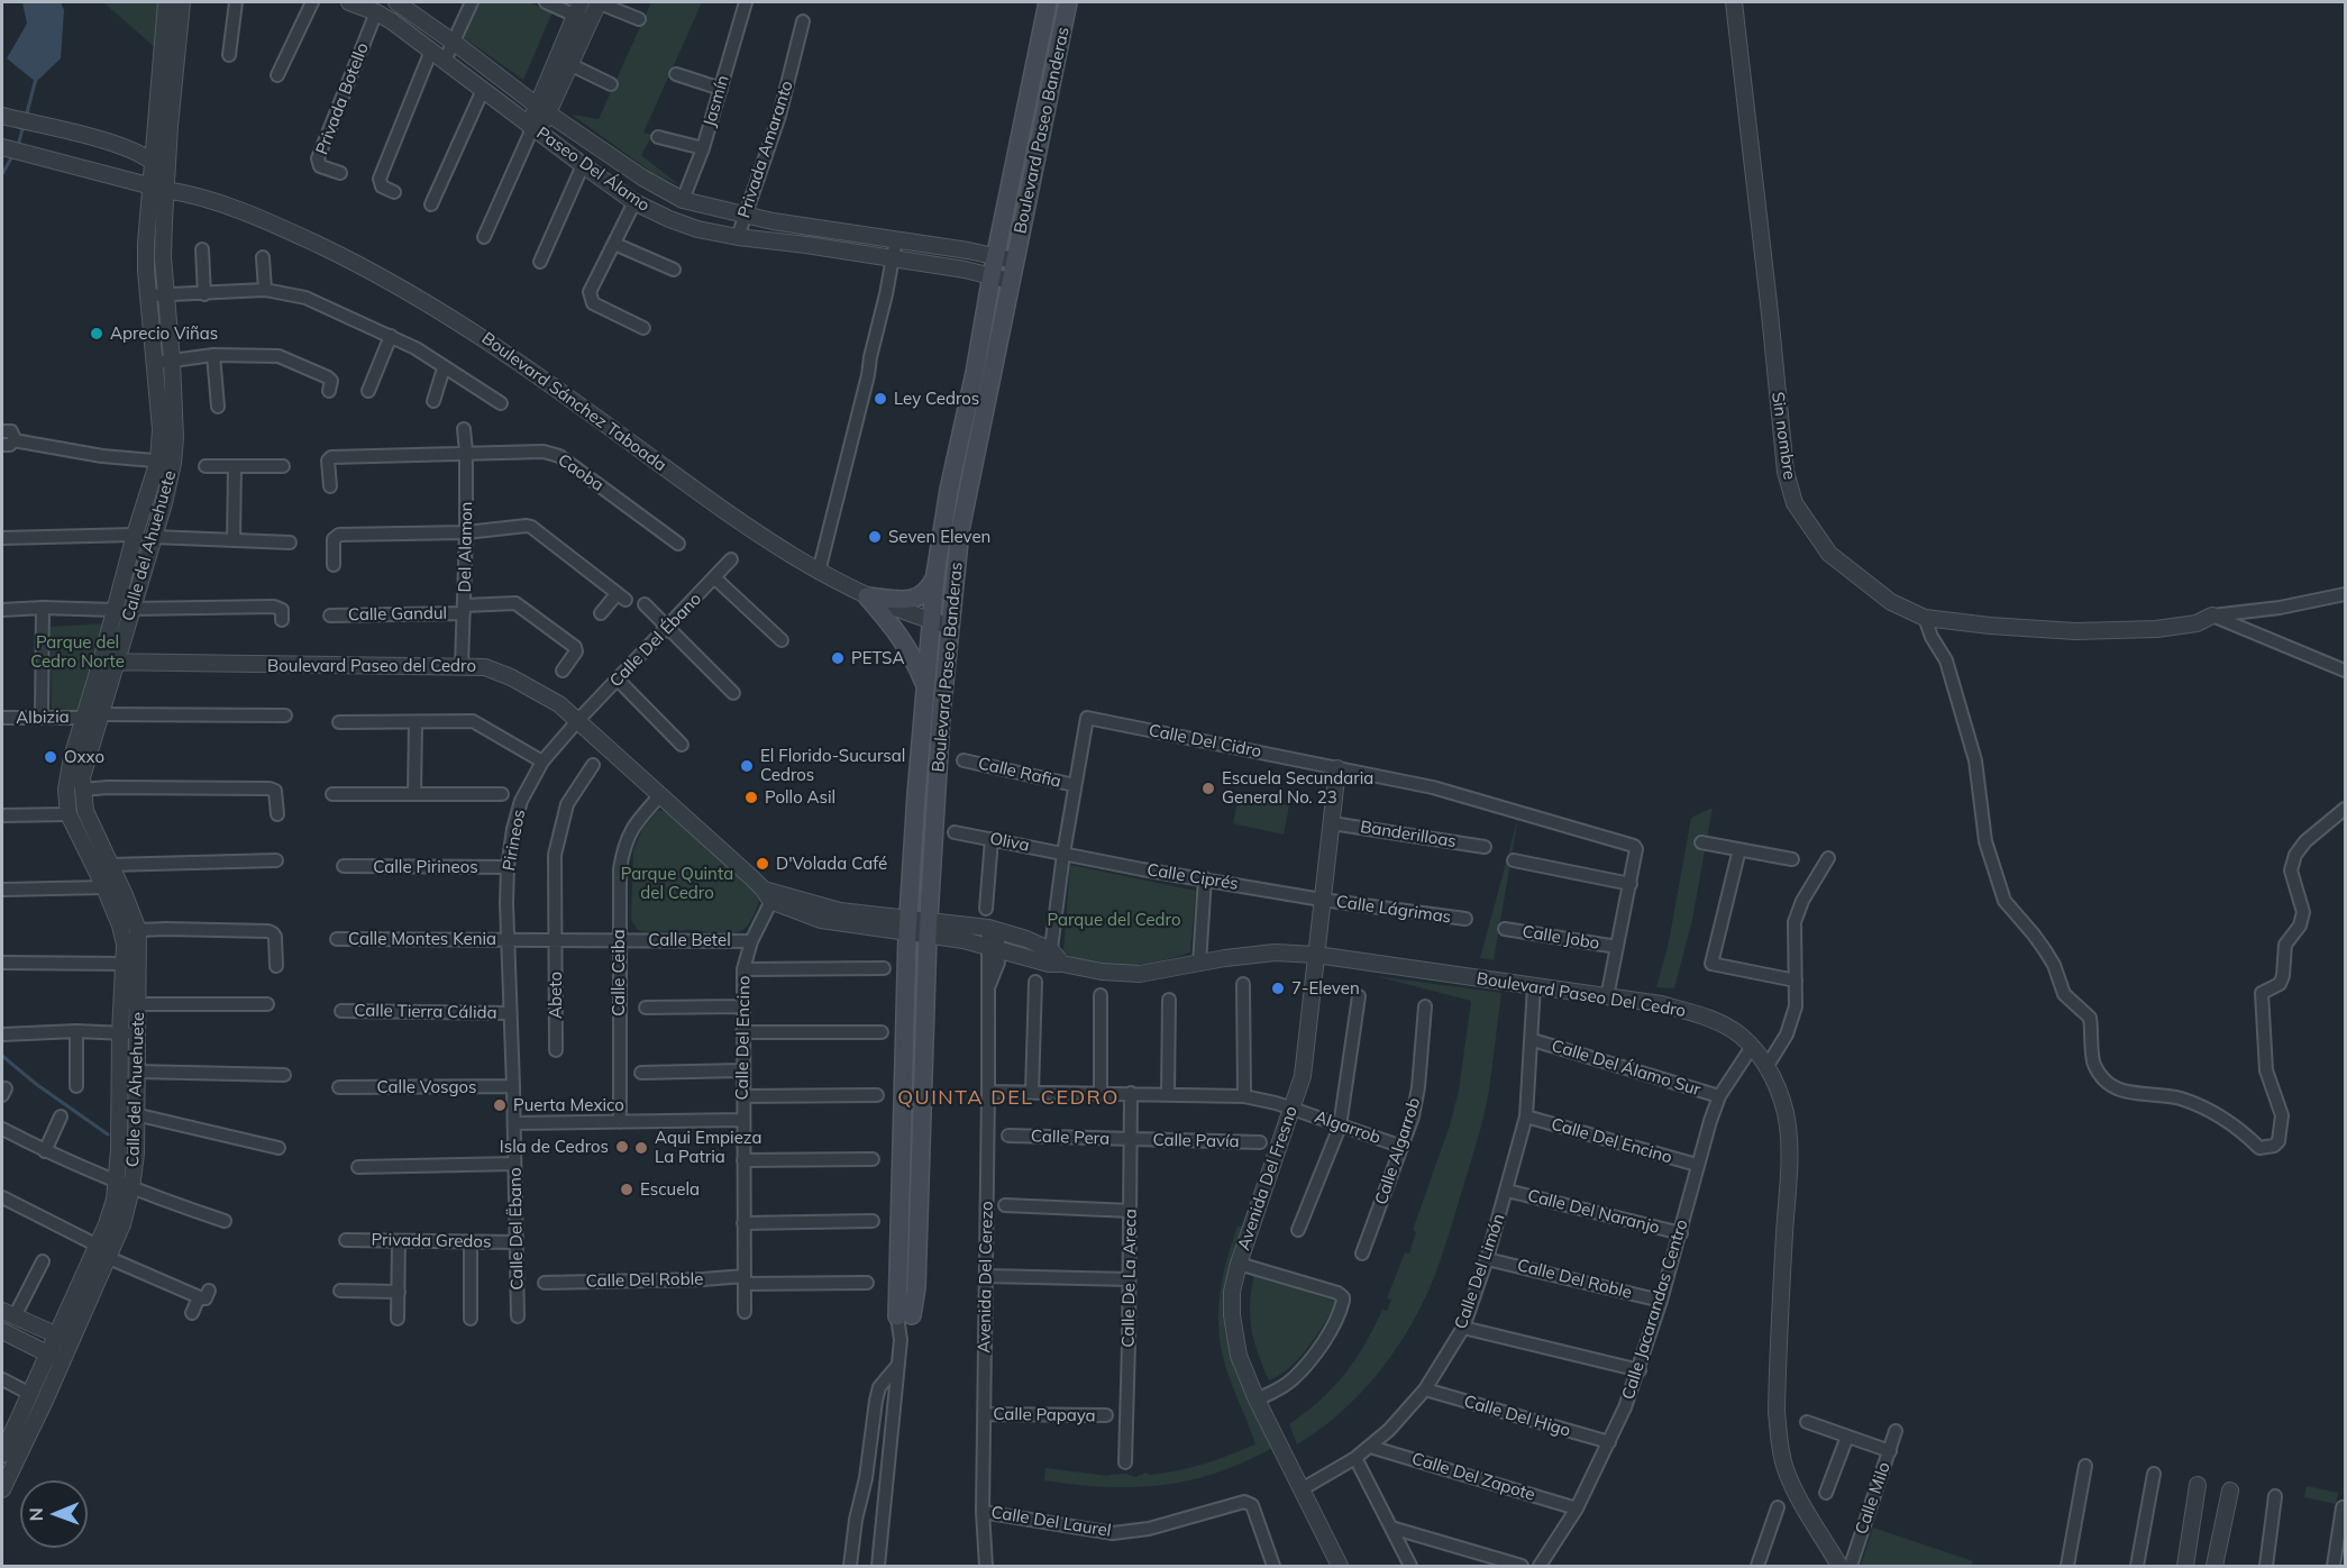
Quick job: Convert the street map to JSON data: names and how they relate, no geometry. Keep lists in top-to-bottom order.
{
  "streets": {
    "main road": ["Boulevard Paseo Banderas"],
    "street": [
      "Privada Botello",
      "Jasmín",
      "Privada Amaranto",
      "Paseo Del Álamo",
      "Boulevard Sánchez Taboada",
      "Sin nombre",
      "Caoba",
      "Calle del Ahuehuete",
      "Del Alamon",
      "Calle Gandul",
      "Calle Del Ébano",
      "Boulevard Paseo del Cedro",
      "Albizia",
      "Calle Del Cidro",
      "Calle Rafia",
      "Banderilloas",
      "Pirineos",
      "Oliva",
      "Calle Pirineos",
      "Calle Ciprés",
      "Calle Lágrimas",
      "Calle Jobo",
      "Calle Montes Kenia",
      "Calle Betel",
      "Calle Ceiba",
      "Abeto",
      "Boulevard Paseo Del Cedro",
      "Calle Tierra Cálida",
      "Calle Del Encino",
      "Calle Del Álamo Sur",
      "Calle Vosgos",
      "Algarrob",
      "Calle Pera",
      "Calle Pavía",
      "Calle Algarrob",
      "Avenida Del Fresno",
      "Calle Del Naranjo",
      "Calle Del Ëbano",
      "Privada Gredos",
      "Calle Del Limón",
      "Avenida Del Cerezo",
      "Calle De La Areca",
      "Calle Del Roble",
      "Calle Jacarandas Centro",
      "Calle Papaya",
      "Calle Del Higo",
      "Calle Del Zapote",
      "Calle Milo",
      "Calle Del Laurel"
    ]
  },
  "crossings": [
    ["Privada Botello", "Paseo Del Álamo"],
    ["Jasmín", "Paseo Del Álamo"],
    ["Boulevard Paseo Banderas", "Paseo Del Álamo"],
    ["Boulevard Paseo Banderas", "Boulevard Sánchez Taboada"],
    ["Boulevard Paseo Banderas", "Boulevard Paseo del Cedro"],
    ["Privada Amaranto", "Paseo Del Álamo"],
    ["Boulevard Sánchez Taboada", "Calle del Ahuehuete"],
    ["Caoba", "Del Alamon"],
    ["Calle del Ahuehuete", "Boulevard Paseo del Cedro"],
    ["Calle del Ahuehuete", "Albizia"],
    ["Del Alamon", "Calle Gandul"],
    ["Del Alamon", "Boulevard Paseo del Cedro"],
    ["Calle Del Ébano", "Boulevard Paseo del Cedro"],
    ["Calle Del Ébano", "Pirineos"],
    ["Boulevard Paseo del Cedro", "Calle Del Cidro"],
    ["Boulevard Paseo del Cedro", "Pirineos"],
    ["Boulevard Paseo del Cedro", "Calle Ceiba"],
    ["Boulevard Paseo del Cedro", "Boulevard Paseo Del Cedro"],
    ["Boulevard Paseo del Cedro", "Calle Del Encino"],
    ["Boulevard Paseo del Cedro", "Avenida Del Cerezo"],
    ["Calle Del Cidro", "Calle Rafia"],
    ["Calle Del Cidro", "Oliva"],
    ["Calle Del Cidro", "Calle Ciprés"],
    ["Calle Del Cidro", "Calle Jobo"],
    ["Calle Del Cidro", "Boulevard Paseo Del Cedro"],
    ["Calle Del Cidro", "Avenida Del Fresno"],
    ["Banderilloas", "Avenida Del Fresno"],
    ["Pirineos", "Calle Pirineos"],
    ["Pirineos", "Calle Montes Kenia"],
    ["Pirineos", "Calle Betel"],
    ["Pirineos", "Calle Del Ëbano"],
    ["Oliva", "Calle Ciprés"],
    ["Calle Ciprés", "Calle Lágrimas"],
    ["Calle Ciprés", "Avenida Del Fresno"],
    ["Calle Lágrimas", "Avenida Del Fresno"],
    ["Calle Montes Kenia", "Calle Betel"],
    ["Calle Montes Kenia", "Calle Del Ëbano"],
    ["Calle Betel", "Calle Ceiba"],
    ["Calle Betel", "Abeto"],
    ["Calle Betel", "Calle Del Encino"],
    ["Calle Betel", "Calle Del Ëbano"],
    ["Boulevard Paseo Del Cedro", "Avenida Del Fresno"],
    ["Boulevard Paseo Del Cedro", "Calle Del Limón"],
    ["Boulevard Paseo Del Cedro", "Calle Jacarandas Centro"],
    ["Calle Tierra Cálida", "Calle Del Ëbano"],
    ["Calle Del Encino", "Calle Del Limón"],
    ["Calle Del Encino", "Calle Del Roble"],
    ["Calle Del Encino", "Calle Jacarandas Centro"],
    ["Calle Del Álamo Sur", "Calle Del Limón"],
    ["Calle Del Álamo Sur", "Calle Jacarandas Centro"],
    ["Calle Vosgos", "Calle Del Ëbano"],
    ["Algarrob", "Calle Algarrob"],
    ["Algarrob", "Avenida Del Fresno"],
    ["Algarrob", "Avenida Del Cerezo"],
    ["Algarrob", "Calle De La Areca"],
    ["Calle Pera", "Calle Pavía"],
    ["Calle Pera", "Calle De La Areca"],
    ["Calle Pavía", "Calle De La Areca"],
    ["Avenida Del Fresno", "Calle Del Limón"],
    ["Calle Del Naranjo", "Calle Del Limón"],
    ["Calle Del Naranjo", "Calle Jacarandas Centro"],
    ["Calle Del Ëbano", "Privada Gredos"],
    ["Calle Del Limón", "Calle Del Roble"],
    ["Calle Del Limón", "Calle Del Higo"],
    ["Calle Del Limón", "Calle Del Zapote"],
    ["Avenida Del Cerezo", "Calle Papaya"],
    ["Avenida Del Cerezo", "Calle Del Laurel"],
    ["Calle Del Roble", "Calle Jacarandas Centro"],
    ["Calle Jacarandas Centro", "Calle Del Higo"],
    ["Calle Jacarandas Centro", "Calle Del Zapote"]
  ],
  "districts": ["QUINTA DEL CEDRO"],
  "parks": ["Parque del Cedro Norte", "Parque Quinta del Cedro", "Parque del Cedro"],
  "places": [
    "Aprecio Viñas",
    "Ley Cedros",
    "Seven Eleven",
    "PETSA",
    "Oxxo",
    "El Florido-Sucursal Cedros",
    "Escuela Secundaria General No. 23",
    "Pollo Asil",
    "D'Volada Café",
    "7-Eleven",
    "Puerta Mexico",
    "Isla de Cedros",
    "Aqui Empieza La Patria",
    "Escuela"
  ],
  "north": "left"
}
